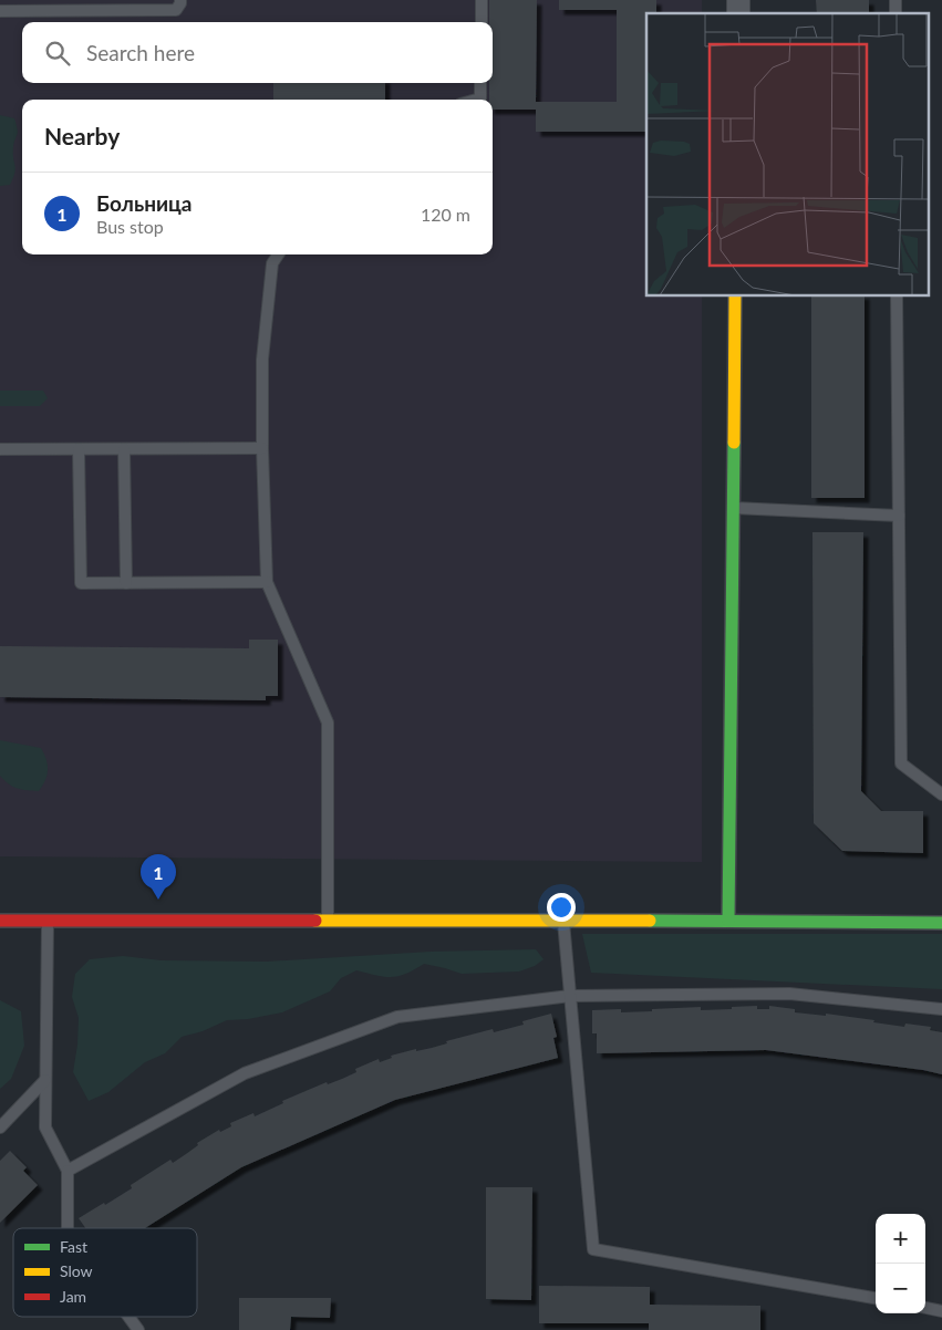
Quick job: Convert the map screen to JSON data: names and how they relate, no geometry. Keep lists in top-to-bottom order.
{
  "legend": ["Fast", "Slow", "Jam"],
  "page": {
    "search": "Search here",
    "heading": "Nearby",
    "list": [
      {
        "mark": "1",
        "name": "Больница",
        "note": "Bus stop",
        "value": "120 m"
      }
    ],
    "pins": "1",
    "map_buttons": ["+", "−"]
  }
}
